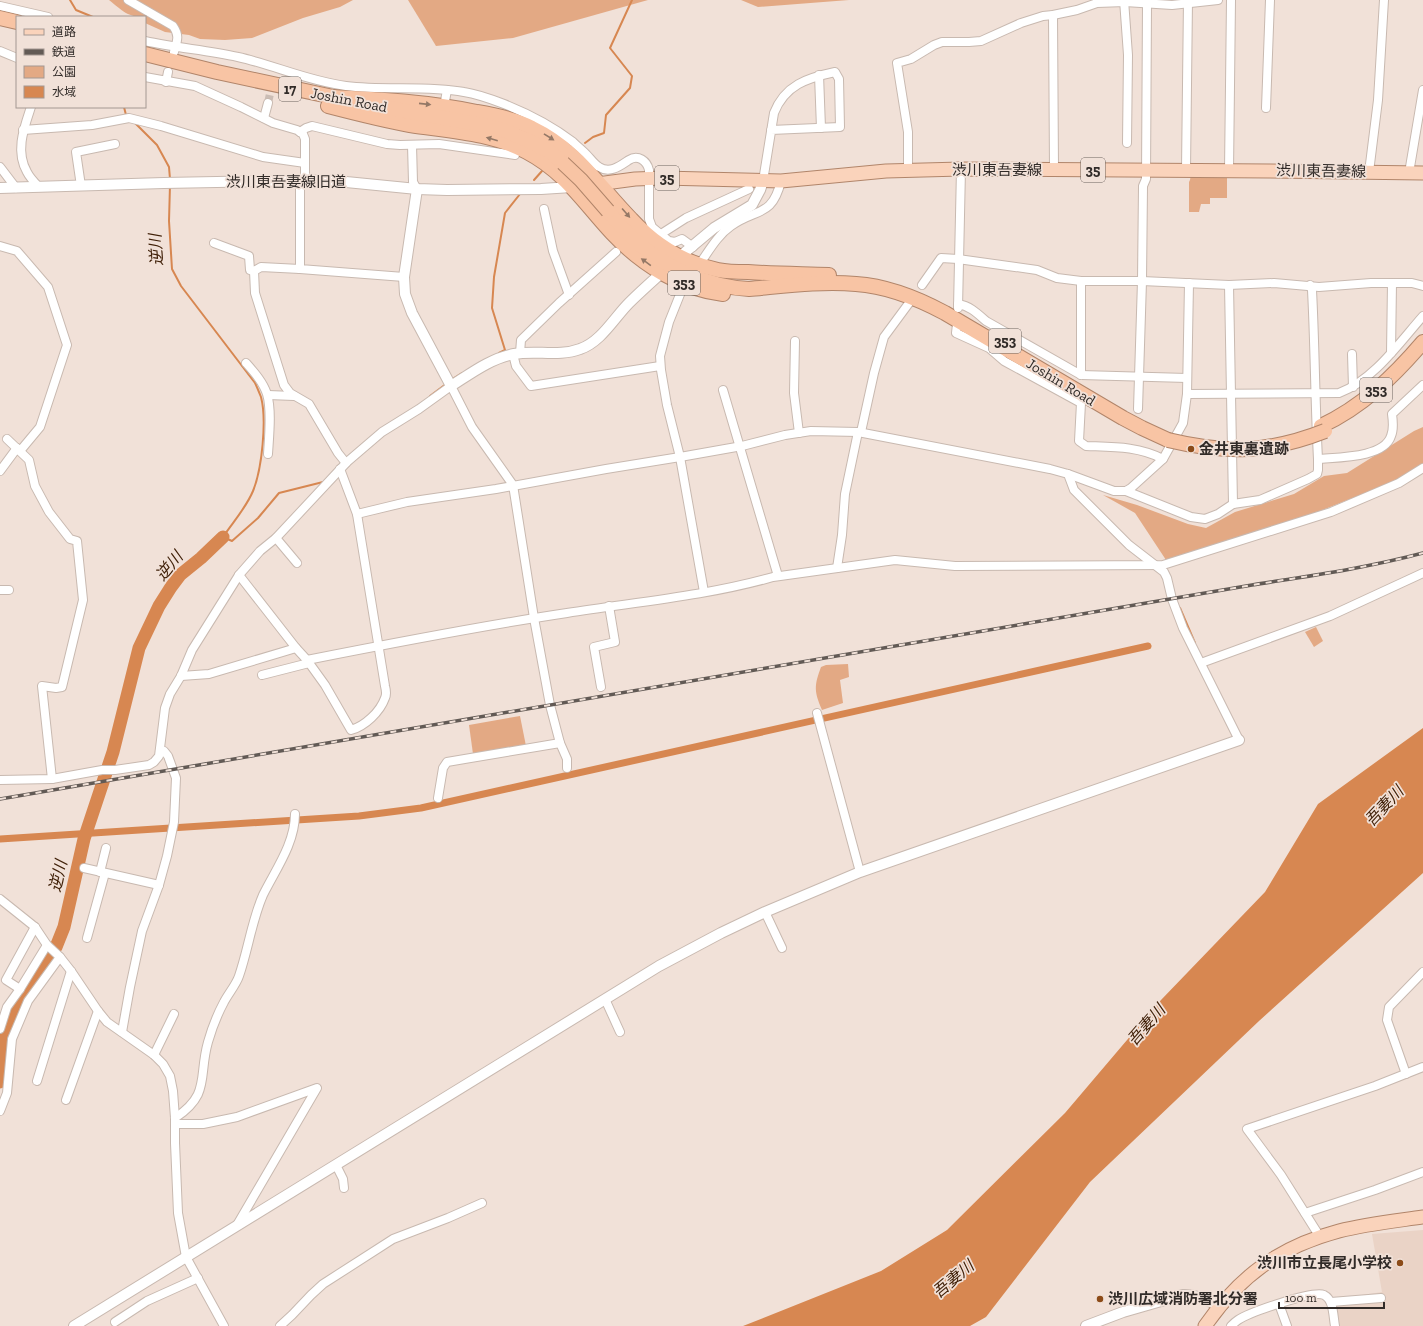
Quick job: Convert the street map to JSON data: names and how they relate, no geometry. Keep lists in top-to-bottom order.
{
  "streets": {
    "highway": ["17", "Joshin Road", "353"],
    "main road": ["渋川東吾妻線", "35"],
    "street": ["渋川東吾妻線旧道"]
  },
  "crossings": [
    ["17", "Joshin Road"],
    ["17", "渋川東吾妻線"],
    ["17", "渋川東吾妻線旧道"],
    ["17", "353"],
    ["Joshin Road", "353"],
    ["渋川東吾妻線", "渋川東吾妻線旧道"],
    ["渋川東吾妻線", "353"],
    ["渋川東吾妻線旧道", "353"]
  ],
  "water": ["逆川", "吾妻川"],
  "places": ["金井東裏遺跡", "渋川市立長尾小学校", "渋川広域消防署北分署"],
  "legend": [
    "道路",
    "鉄道",
    "公園",
    "水域"
  ],
  "scale_bar": "100 m"
}
